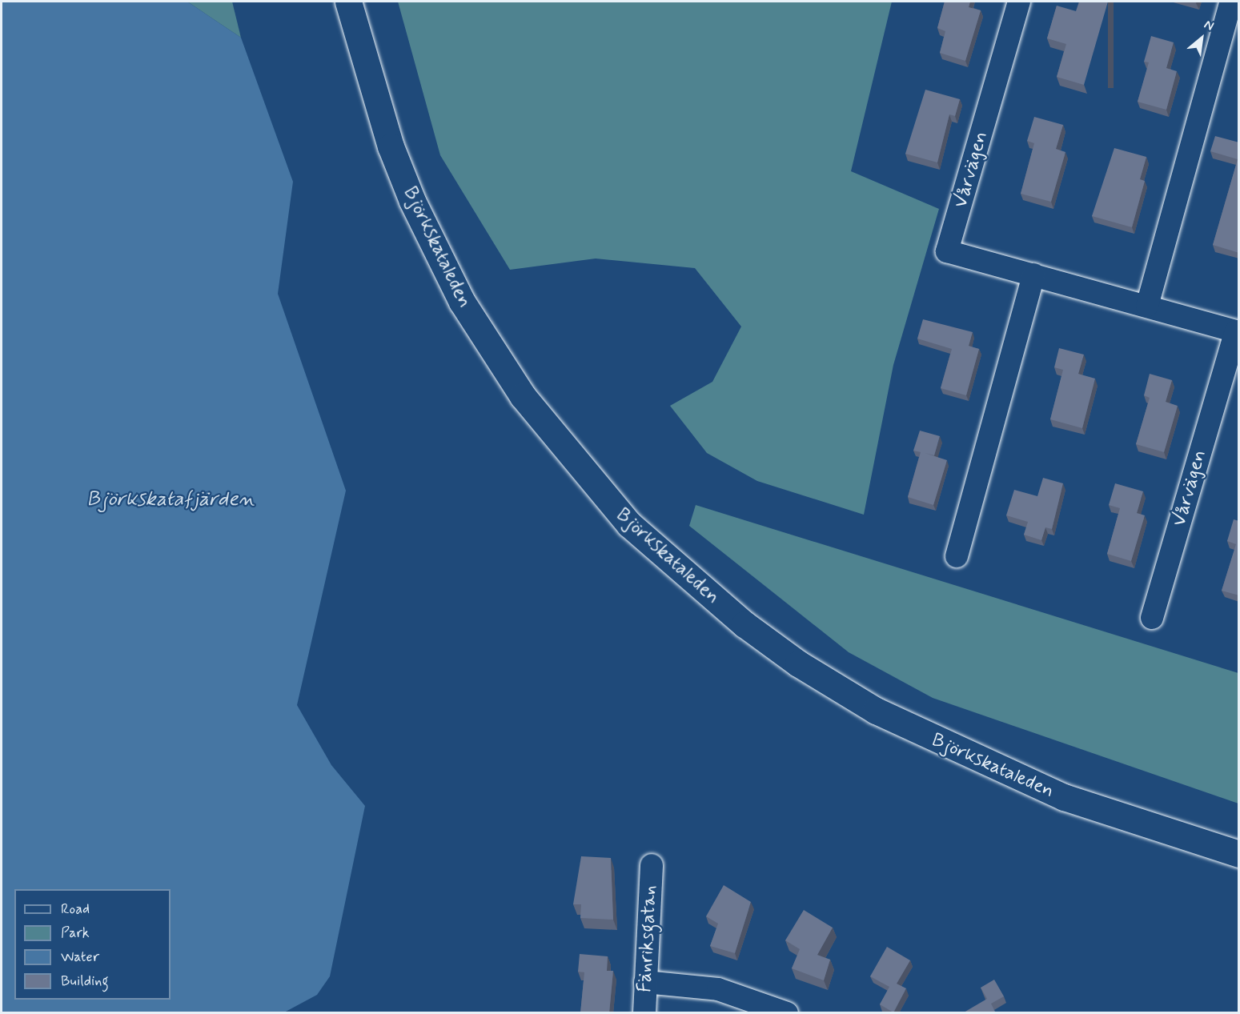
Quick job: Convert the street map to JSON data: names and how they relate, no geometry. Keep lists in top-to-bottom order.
{
  "streets": {
    "main road": ["Björkskataleden"],
    "street": ["Vårvägen", "Fänriksgatan"]
  },
  "water": ["Björkskatafjärden"],
  "legend": [
    "Road",
    "Park",
    "Water",
    "Building"
  ],
  "north": "top right"
}
